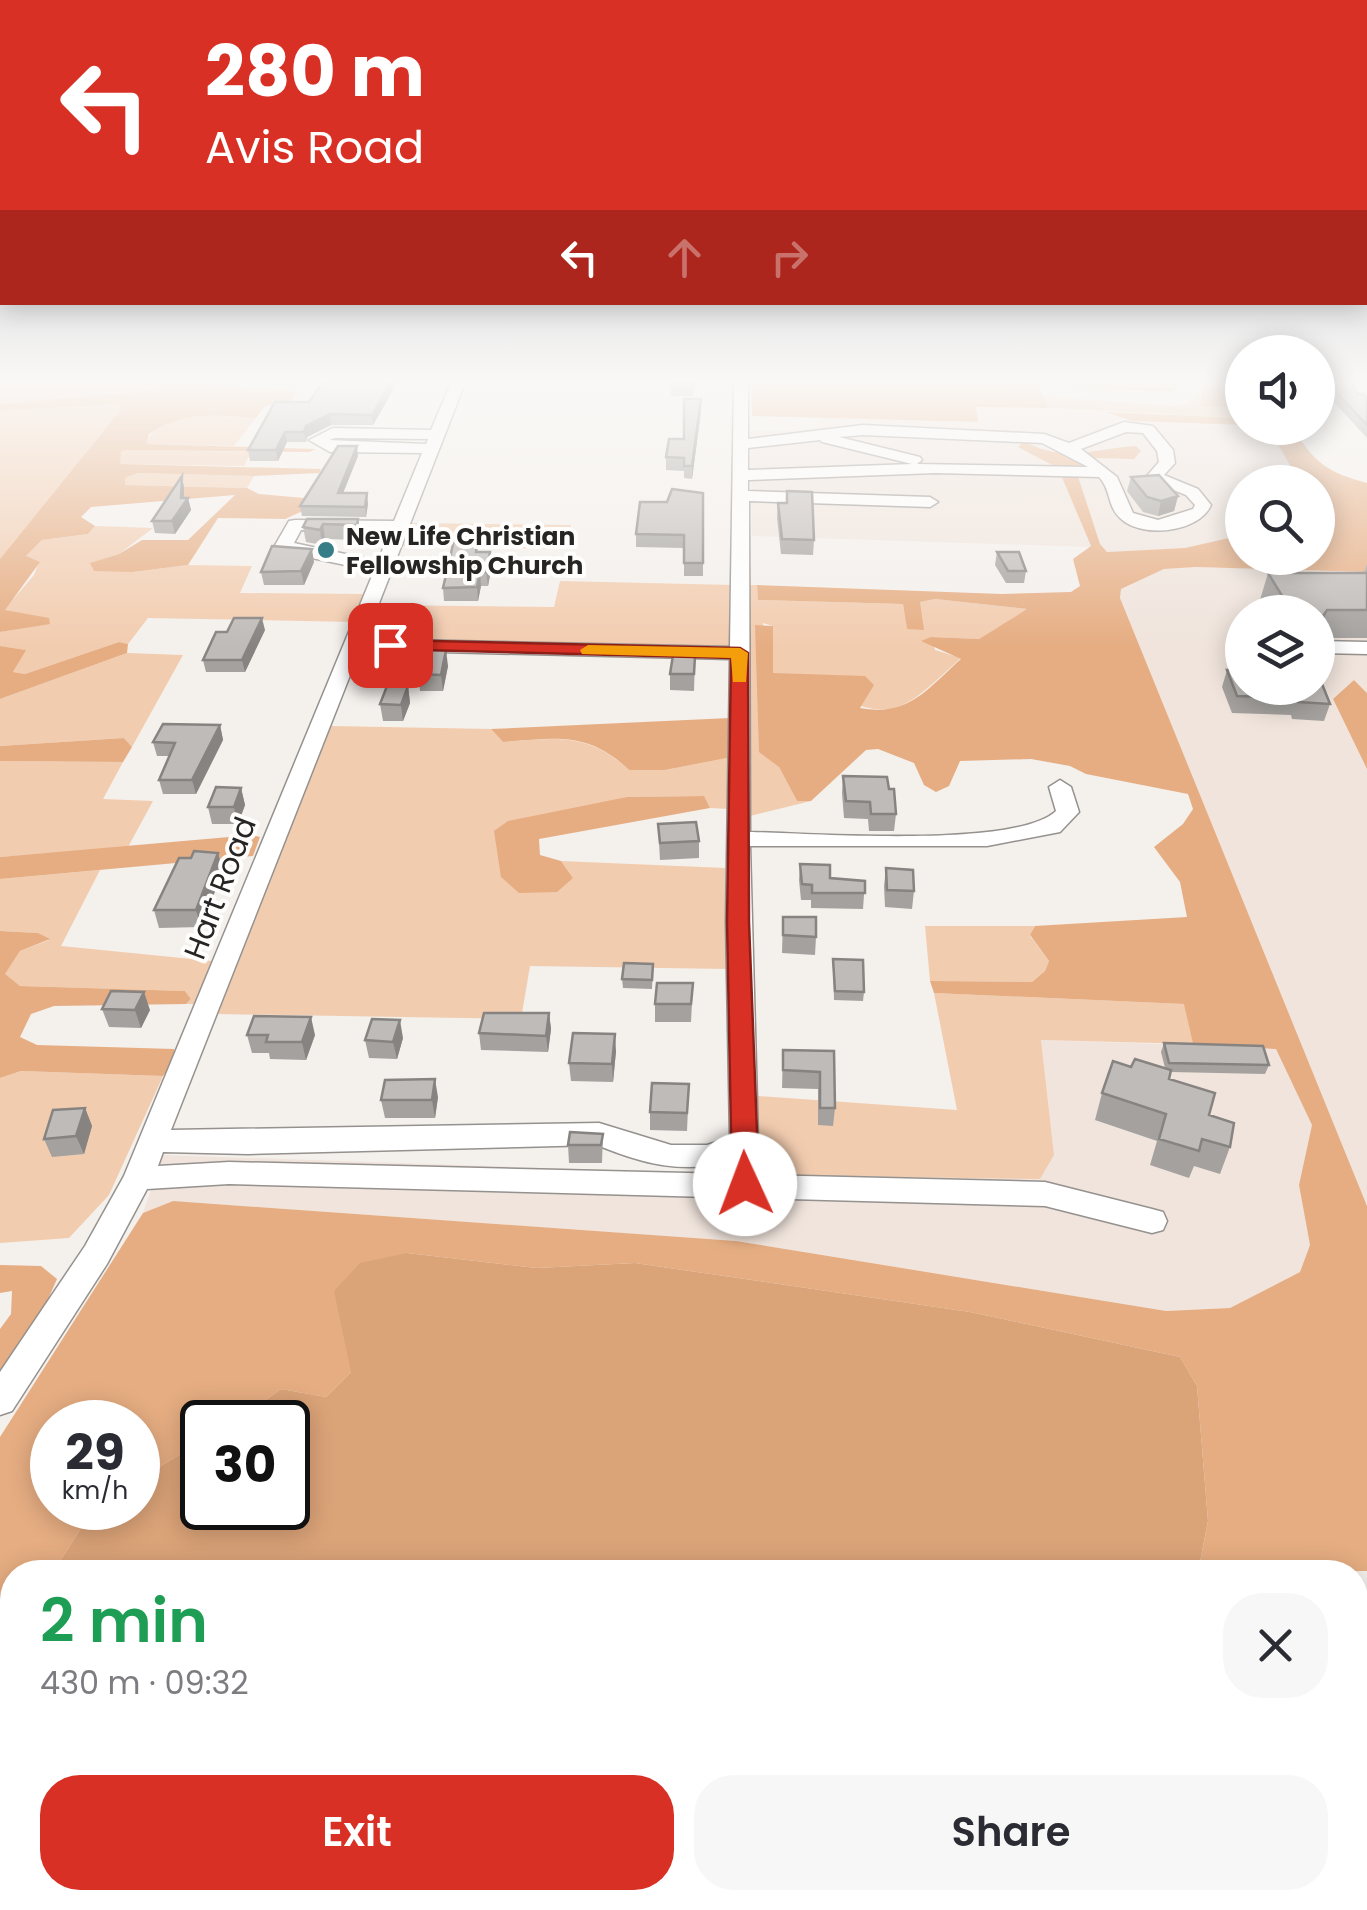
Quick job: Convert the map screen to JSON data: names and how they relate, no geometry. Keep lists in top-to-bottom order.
{
  "streets": {
    "street": ["Hart Road"]
  },
  "places": ["New Life Christian Fellowship Church"],
  "page": {
    "turn": ["280 m", "Avis Road"],
    "speed": "29 km/h",
    "limit": "30",
    "heading": ["2 min", "430 m · 09:32"],
    "buttons": ["Exit", "Share"]
  }
}
